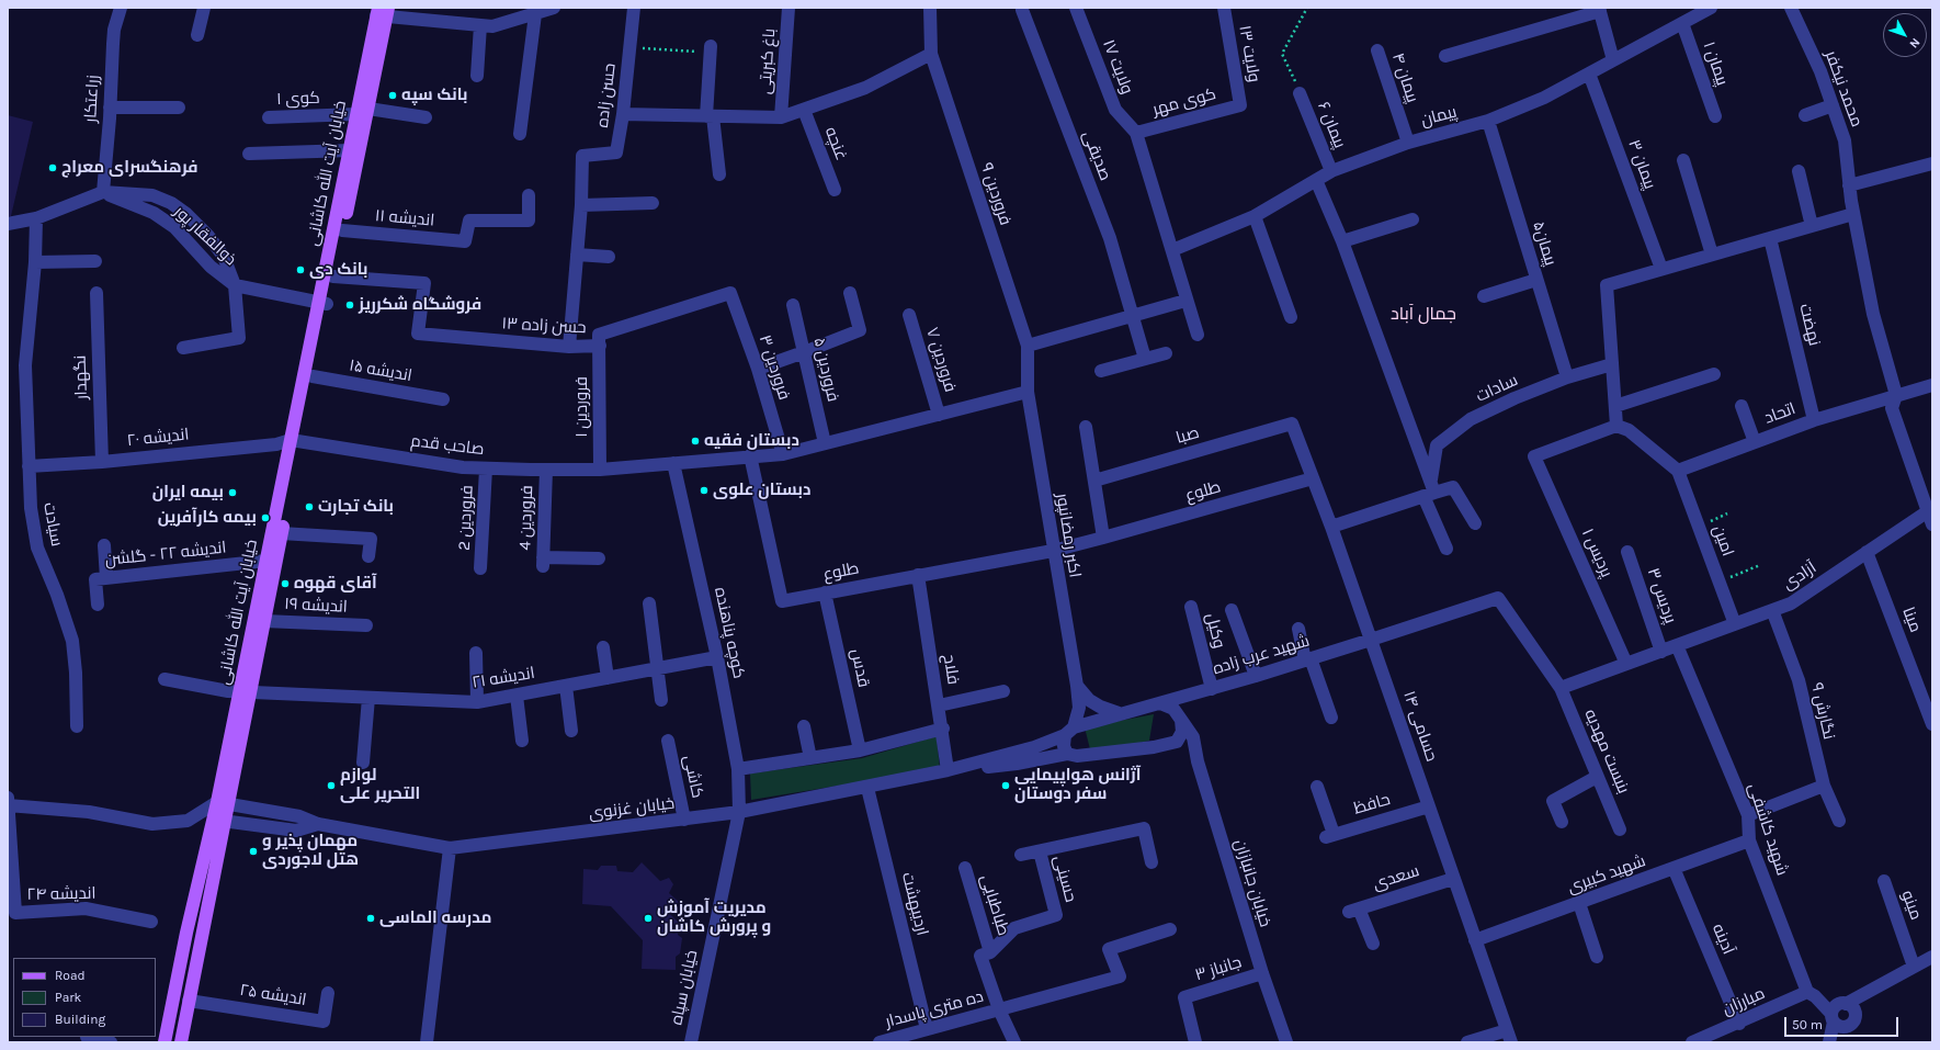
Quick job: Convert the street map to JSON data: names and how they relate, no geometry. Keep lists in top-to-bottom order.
{
  "streets": {
    "main road": ["خیابان آیت الله کاشانی"],
    "street": [
      "ولایت ۱۳",
      "باغ کبریتی",
      "پیمان ۱",
      "ولایت ۱۷",
      "پیمان ۴",
      "محمد نیکفر",
      "حسن زاده",
      "زراعتکار",
      "کوی ۱",
      "کوی مهر",
      "پیمان",
      "پیمان ۶",
      "غنچه",
      "صدیقی",
      "پیمان ۳",
      "فروردین ۹",
      "اندیشه ۱۱",
      "ذوالفقار پور",
      "پیمان۵",
      "نهضت",
      "حسن زاده ۱۳",
      "فروردین ۷",
      "فروردین ۳",
      "فروردین ۵",
      "اندیشه ۱۵",
      "نگهدار",
      "سادات",
      "فروردین ۱",
      "اتحاد",
      "صبا",
      "اندیشه ۲۰",
      "صاحب قدم",
      "طلوع",
      "فروردین 2",
      "فروردین 4",
      "سیادت",
      "اکبر رمضانپور",
      "امین",
      "پردیس ۱",
      "اندیشه ۲۲ - گلشن",
      "آزادی",
      "پردیس ۳",
      "اندیشه ۱۹",
      "مینا",
      "وکیل",
      "کوچه پناهنده",
      "شهید عرب زاده",
      "قدس",
      "فلاح",
      "اندیشه ۲۱",
      "نگارش ۹",
      "حسامی ۱۴",
      "بنبست مهدیه",
      "کاشی",
      "حافظ",
      "خیابان غزنوی",
      "شهید کاشفی",
      "شهید کبیری",
      "سعدی",
      "حسینی",
      "خیابان جانبازان",
      "اندیشه ۲۴",
      "اردیبهشت",
      "طباطبایی",
      "مینو",
      "آدینه",
      "جانباز ۳",
      "خیابان سپاه",
      "اندیشه ۲۵",
      "مبارزان",
      "ده متری پاسدار"
    ]
  },
  "crossings": [
    ["ولایت ۱۳", "کوی مهر"],
    ["پیمان ۱", "پیمان"],
    ["ولایت ۱۷", "کوی مهر"],
    ["پیمان ۴", "پیمان"],
    ["محمد نیکفر", "اتحاد"],
    ["زراعتکار", "ذوالفقار پور"],
    ["کوی ۱", "خیابان آیت الله کاشانی"],
    ["پیمان", "پیمان ۶"],
    ["پیمان", "پیمان ۳"],
    ["پیمان", "پیمان۵"],
    ["خیابان آیت الله کاشانی", "اندیشه ۱۱"],
    ["خیابان آیت الله کاشانی", "ذوالفقار پور"],
    ["خیابان آیت الله کاشانی", "حسن زاده ۱۳"],
    ["خیابان آیت الله کاشانی", "اندیشه ۱۵"],
    ["خیابان آیت الله کاشانی", "اندیشه ۲۰"],
    ["خیابان آیت الله کاشانی", "صاحب قدم"],
    ["خیابان آیت الله کاشانی", "اندیشه ۲۲ - گلشن"],
    ["خیابان آیت الله کاشانی", "اندیشه ۱۹"],
    ["خیابان آیت الله کاشانی", "اندیشه ۲۱"],
    ["خیابان آیت الله کاشانی", "اندیشه ۲۵"],
    ["ذوالفقار پور", "سیادت"],
    ["پیمان۵", "سادات"],
    ["نهضت", "اتحاد"],
    ["حسن زاده ۱۳", "فروردین ۳"],
    ["حسن زاده ۱۳", "فروردین ۱"],
    ["فروردین ۷", "صاحب قدم"],
    ["فروردین ۳", "فروردین ۱"],
    ["فروردین ۳", "صاحب قدم"],
    ["فروردین ۵", "صاحب قدم"],
    ["نگهدار", "اندیشه ۲۰"],
    ["فروردین ۱", "صاحب قدم"],
    ["اتحاد", "امین"],
    ["صبا", "حسامی ۱۴"],
    ["اندیشه ۲۰", "صاحب قدم"],
    ["اندیشه ۲۰", "سیادت"],
    ["صاحب قدم", "طلوع"],
    ["صاحب قدم", "فروردین 2"],
    ["صاحب قدم", "فروردین 4"],
    ["صاحب قدم", "اکبر رمضانپور"],
    ["صاحب قدم", "کوچه پناهنده"],
    ["طلوع", "اکبر رمضانپور"],
    ["طلوع", "قدس"],
    ["طلوع", "فلاح"],
    ["طلوع", "حسامی ۱۴"],
    ["اکبر رمضانپور", "شهید عرب زاده"],
    ["امین", "آزادی"],
    ["پردیس ۱", "آزادی"],
    ["آزادی", "پردیس ۳"],
    ["آزادی", "مینا"],
    ["آزادی", "شهید عرب زاده"],
    ["آزادی", "نگارش ۹"],
    ["آزادی", "بنبست مهدیه"],
    ["آزادی", "شهید کاشفی"],
    ["وکیل", "شهید عرب زاده"],
    ["کوچه پناهنده", "اندیشه ۲۱"],
    ["کوچه پناهنده", "خیابان غزنوی"],
    ["کوچه پناهنده", "خیابان سپاه"],
    ["شهید عرب زاده", "فلاح"],
    ["شهید عرب زاده", "حسامی ۱۴"],
    ["شهید عرب زاده", "بنبست مهدیه"],
    ["شهید عرب زاده", "خیابان غزنوی"],
    ["فلاح", "خیابان غزنوی"],
    ["حسامی ۱۴", "حافظ"],
    ["حسامی ۱۴", "شهید کبیری"],
    ["حسامی ۱۴", "سعدی"],
    ["کاشی", "خیابان غزنوی"],
    ["خیابان غزنوی", "اردیبهشت"],
    ["خیابان غزنوی", "خیابان سپاه"],
    ["شهید کاشفی", "شهید کبیری"],
    ["شهید کاشفی", "مبارزان"],
    ["شهید کبیری", "آدینه"],
    ["حسینی", "طباطبایی"],
    ["خیابان جانبازان", "جانباز ۳"],
    ["اردیبهشت", "ده متری پاسدار"],
    ["آدینه", "مبارزان"]
  ],
  "districts": ["جمال آباد"],
  "places": [
    "بانک سپه",
    "فرهنگسرای معراج",
    "بانک دی",
    "فروشگاه شکرریز",
    "دبستان فقیه",
    "دبستان علوی",
    "بیمه ایران",
    "بانک تجارت",
    "بیمه کارآفرین",
    "آقای قهوه",
    "لوازم التحریر علی",
    "آژانس هواپیمایی سفر دوستان",
    "مهمان پذیر و هتل لاجوردی",
    "مدرسه الماسی",
    "مدیریت آموزش و پرورش کاشان"
  ],
  "legend": ["Road", "Park", "Building"],
  "scale_bar": "50 m",
  "north": "bottom right"
}
